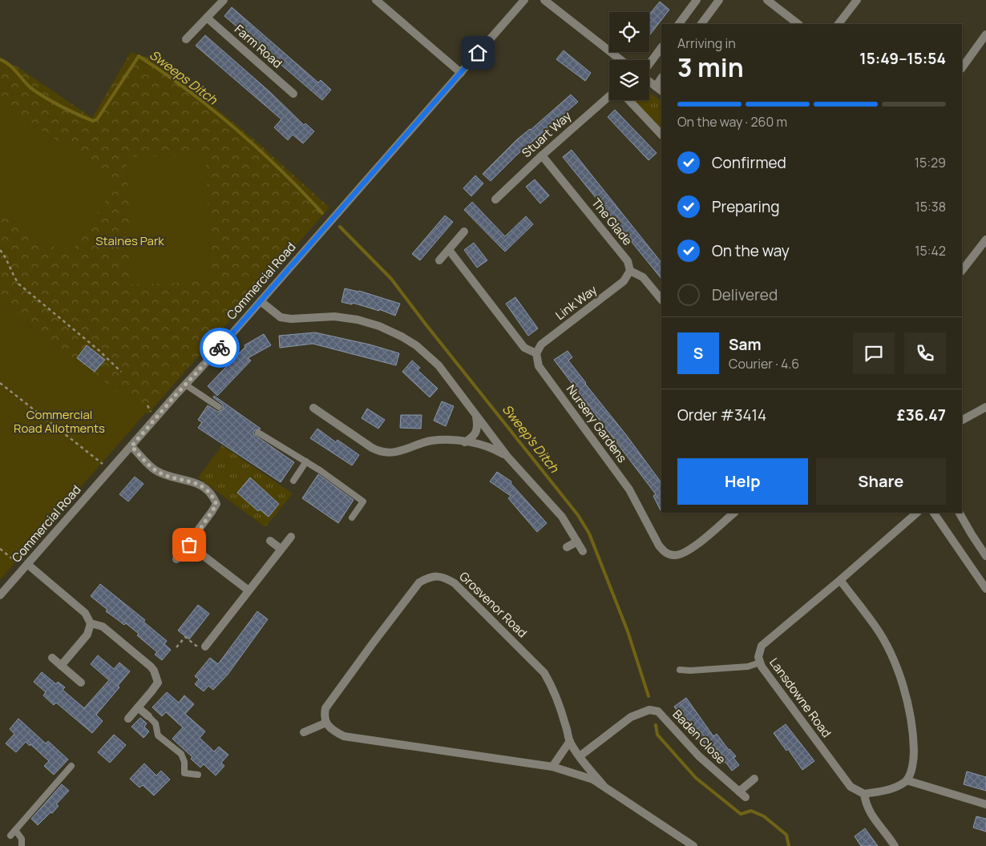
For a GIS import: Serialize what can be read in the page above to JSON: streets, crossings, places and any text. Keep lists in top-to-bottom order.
{
  "streets": {
    "street": [
      "Farm Road",
      "Stuart Way",
      "The Glade",
      "Commercial Road",
      "Link Way",
      "Nursery Gardens",
      "Grosvenor Road",
      "Lansdowne Road",
      "Baden Close"
    ]
  },
  "crossings": [
    ["Stuart Way", "The Glade"],
    ["The Glade", "Link Way"],
    ["Link Way", "Nursery Gardens"],
    ["Grosvenor Road", "Baden Close"]
  ],
  "water": ["Sweeps Ditch", "Sweep's Ditch"],
  "parks": ["Staines Park", "Commercial Road Allotments"],
  "page": {
    "heading": ["3 min", "Arriving in", "15:49–15:54"],
    "panel": [
      "Sam",
      "Courier · 4.6",
      "Order #3414",
      "£36.47"
    ],
    "bar": "On the way · 260 m",
    "list": [
      ["Confirmed", "15:29"],
      ["Preparing", "15:38"],
      ["On the way", "15:42"],
      "Delivered"
    ],
    "round": "S",
    "buttons": ["Help", "Share"]
  }
}
